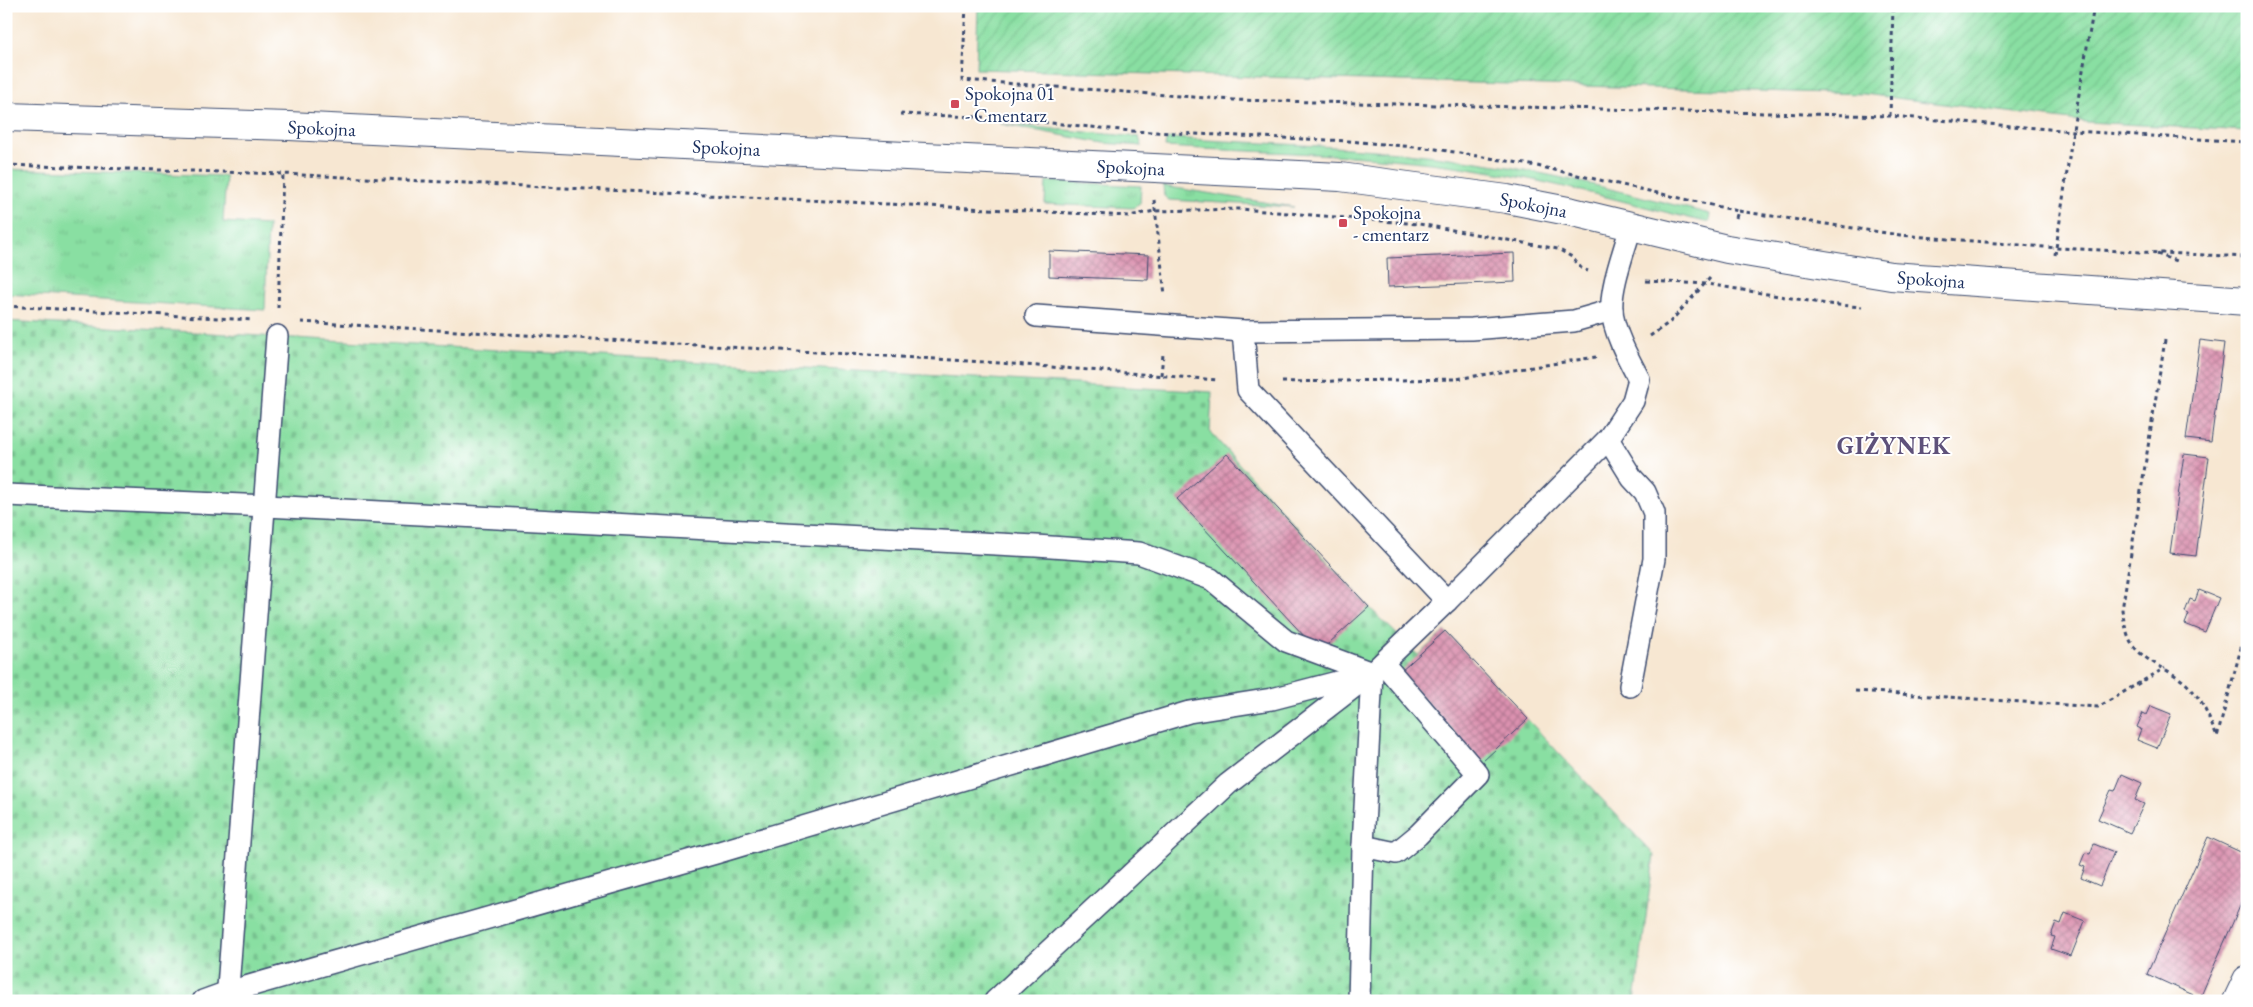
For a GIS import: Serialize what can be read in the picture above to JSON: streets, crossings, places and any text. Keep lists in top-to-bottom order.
{
  "streets": {
    "street": ["Spokojna"]
  },
  "districts": ["GIŻYNEK"],
  "places": {
    "transit": ["Spokojna 01 - Cmentarz", "Spokojna - cmentarz"]
  }
}
